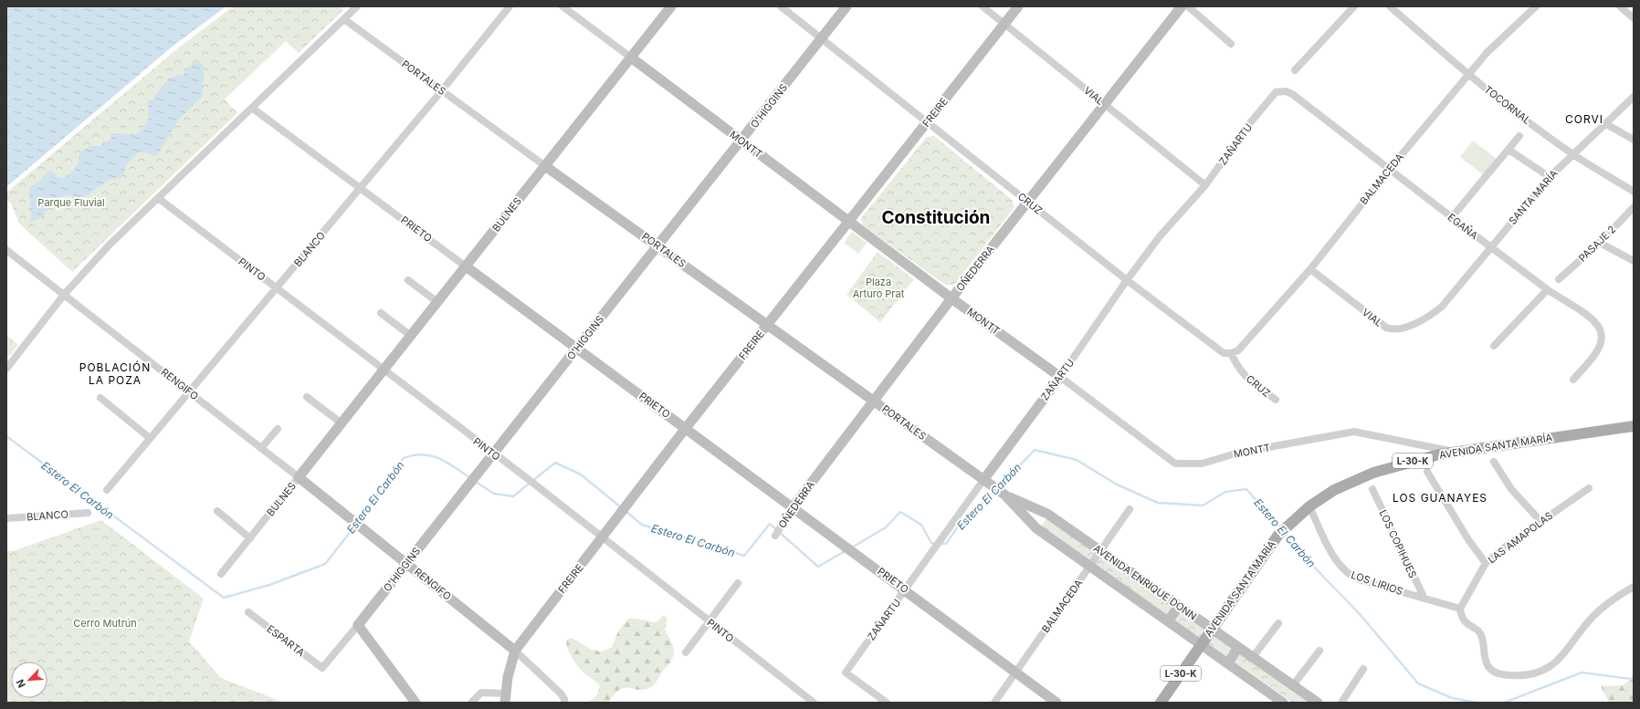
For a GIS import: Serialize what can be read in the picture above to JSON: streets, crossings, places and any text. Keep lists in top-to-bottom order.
{
  "streets": {
    "main road": ["AVENIDA SANTA MARÍA", "L-30-K"],
    "street": [
      "PORTALES",
      "VIAL",
      "TOCORNAL",
      "O'HIGGINS",
      "FREIRE",
      "MONTT",
      "ZAÑARTU",
      "BALMACEDA",
      "SANTA MARÍA",
      "CRUZ",
      "BULNES",
      "EGAÑA",
      "PRIETO",
      "PASAJE 2",
      "BLANCO",
      "OÑEDERRA",
      "PINTO",
      "RENGIFO",
      "LAS AMAPOLAS",
      "LOS COPIHUES",
      "AVENIDA ENRIQUE DONN",
      "LOS LIRIOS",
      "ESPARTA"
    ]
  },
  "crossings": [
    ["PORTALES", "O'HIGGINS"],
    ["PORTALES", "FREIRE"],
    ["PORTALES", "ZAÑARTU"],
    ["PORTALES", "BULNES"],
    ["PORTALES", "BLANCO"],
    ["PORTALES", "OÑEDERRA"],
    ["PORTALES", "AVENIDA ENRIQUE DONN"],
    ["VIAL", "FREIRE"],
    ["VIAL", "ZAÑARTU"],
    ["VIAL", "BALMACEDA"],
    ["VIAL", "SANTA MARÍA"],
    ["VIAL", "OÑEDERRA"],
    ["TOCORNAL", "BALMACEDA"],
    ["TOCORNAL", "SANTA MARÍA"],
    ["O'HIGGINS", "MONTT"],
    ["O'HIGGINS", "CRUZ"],
    ["O'HIGGINS", "PRIETO"],
    ["O'HIGGINS", "PINTO"],
    ["O'HIGGINS", "RENGIFO"],
    ["O'HIGGINS", "ESPARTA"],
    ["FREIRE", "MONTT"],
    ["FREIRE", "CRUZ"],
    ["FREIRE", "PRIETO"],
    ["FREIRE", "PINTO"],
    ["FREIRE", "RENGIFO"],
    ["MONTT", "ZAÑARTU"],
    ["MONTT", "BULNES"],
    ["MONTT", "OÑEDERRA"],
    ["MONTT", "AVENIDA SANTA MARÍA"],
    ["ZAÑARTU", "CRUZ"],
    ["ZAÑARTU", "EGAÑA"],
    ["ZAÑARTU", "PRIETO"],
    ["ZAÑARTU", "AVENIDA ENRIQUE DONN"],
    ["BALMACEDA", "CRUZ"],
    ["BALMACEDA", "EGAÑA"],
    ["BALMACEDA", "PRIETO"],
    ["BALMACEDA", "AVENIDA ENRIQUE DONN"],
    ["SANTA MARÍA", "EGAÑA"],
    ["CRUZ", "OÑEDERRA"],
    ["BULNES", "PRIETO"],
    ["BULNES", "PINTO"],
    ["BULNES", "RENGIFO"],
    ["PRIETO", "BLANCO"],
    ["PRIETO", "OÑEDERRA"],
    ["BLANCO", "PINTO"],
    ["BLANCO", "RENGIFO"],
    ["AVENIDA SANTA MARÍA", "AVENIDA ENRIQUE DONN"],
    ["AVENIDA SANTA MARÍA", "LOS LIRIOS"],
    ["LAS AMAPOLAS", "LOS LIRIOS"],
    ["LOS COPIHUES", "LOS LIRIOS"]
  ],
  "districts": [
    "CORVI",
    "Constitución",
    "POBLACIÓN LA POZA",
    "LOS GUANAYES"
  ],
  "water": ["Estero El Carbón"],
  "parks": ["Parque Fluvial", "Plaza Arturo Prat", "Cerro Mutrún"],
  "north": "bottom left"
}
